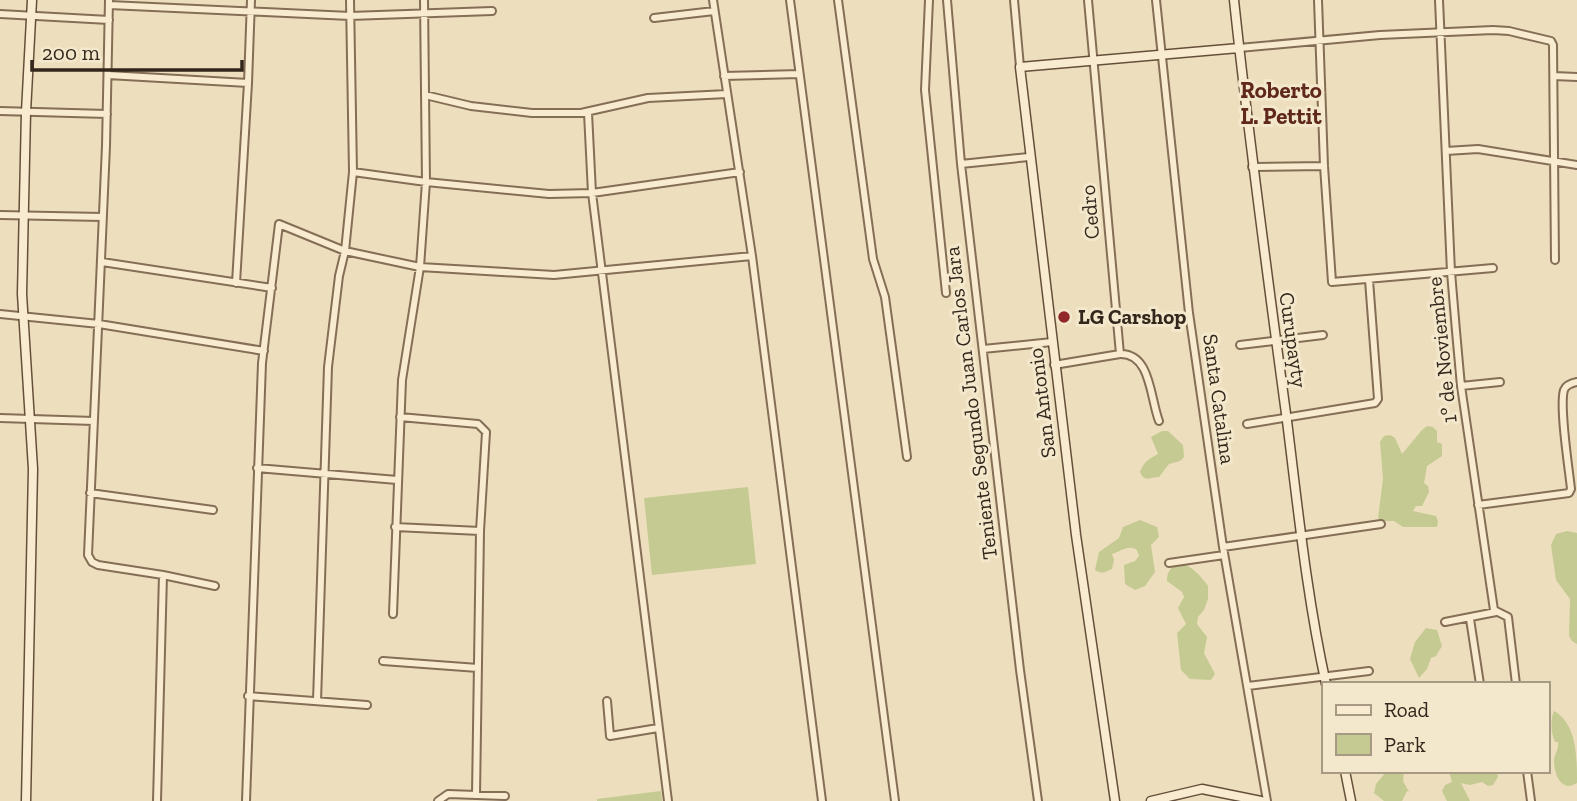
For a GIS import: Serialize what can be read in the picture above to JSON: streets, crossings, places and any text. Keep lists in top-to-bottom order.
{
  "streets": {
    "street": [
      "Cedro",
      "Curupayty",
      "1º de Noviembre",
      "Santa Catalina",
      "Teniente Segundo Juan Carlos Jara",
      "San Antonio"
    ]
  },
  "districts": ["Roberto L. Pettit"],
  "places": ["LG Carshop"],
  "legend": ["Road", "Park"],
  "scale_bar": "200 m"
}
